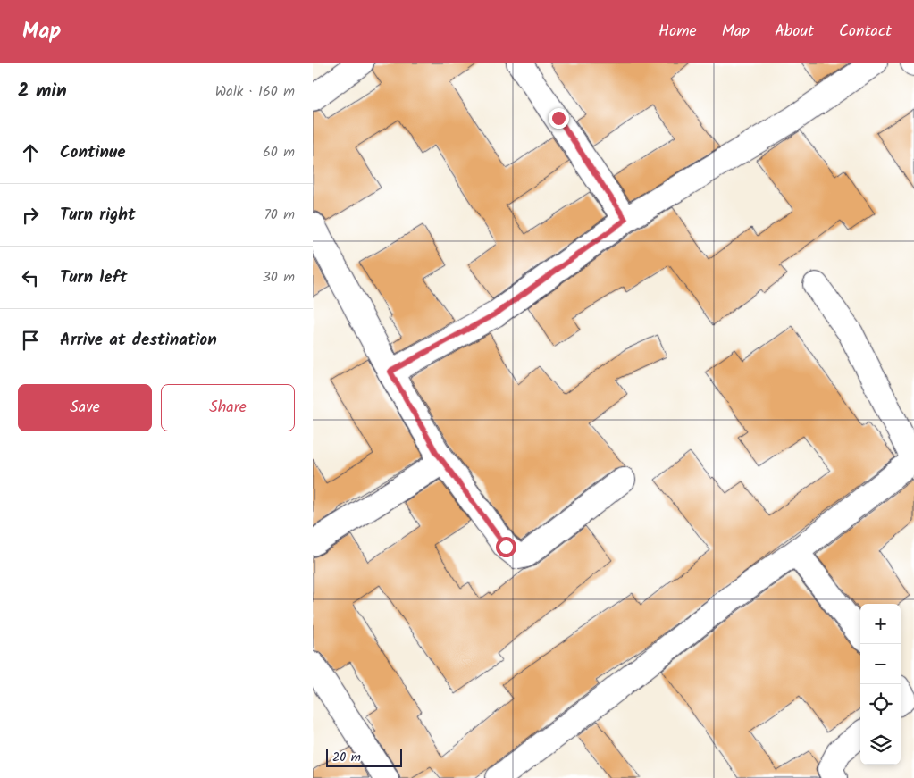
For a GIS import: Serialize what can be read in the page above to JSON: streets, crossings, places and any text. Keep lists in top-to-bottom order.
{
  "scale_bar": "20 m",
  "page": {
    "header": "Map",
    "nav": [
      "Home",
      "Map",
      "About",
      "Contact"
    ],
    "heading": ["2 min", "Walk · 160 m"],
    "list": [
      ["Continue", "60 m"],
      ["Turn right", "70 m"],
      ["Turn left", "30 m"],
      "Arrive at destination"
    ],
    "buttons": ["Save", "Share"],
    "map_buttons": ["+", "−"],
    "scale": "20 m"
  }
}
